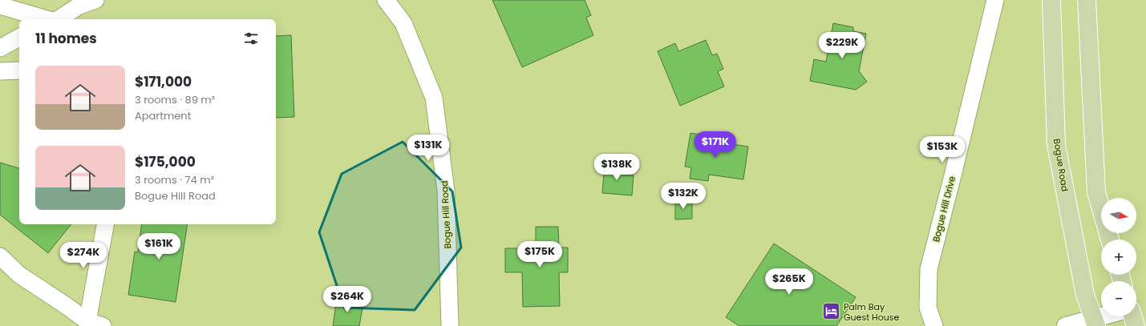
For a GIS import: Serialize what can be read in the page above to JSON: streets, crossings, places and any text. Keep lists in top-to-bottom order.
{
  "streets": {
    "main road": ["Bogue Road"],
    "street": ["Bogue Hill Drive", "Bogue Hill Road"]
  },
  "places": {
    "hotel": ["Palm Bay Guest House"]
  },
  "north": "right",
  "page": {
    "heading": "11 homes",
    "price": [
      "$229K",
      "$171K",
      "$131K",
      "$153K",
      "$138K",
      "$132K",
      "$161K",
      "$175K",
      "$274K",
      "$265K",
      "$264K"
    ],
    "list": [
      {
        "name": "$171,000",
        "note": "3 rooms · 89 m² · Apartment"
      },
      {
        "name": "$175,000",
        "note": "3 rooms · 74 m² · Bogue Hill Road"
      }
    ],
    "map_buttons": ["+", "−"]
  }
}
